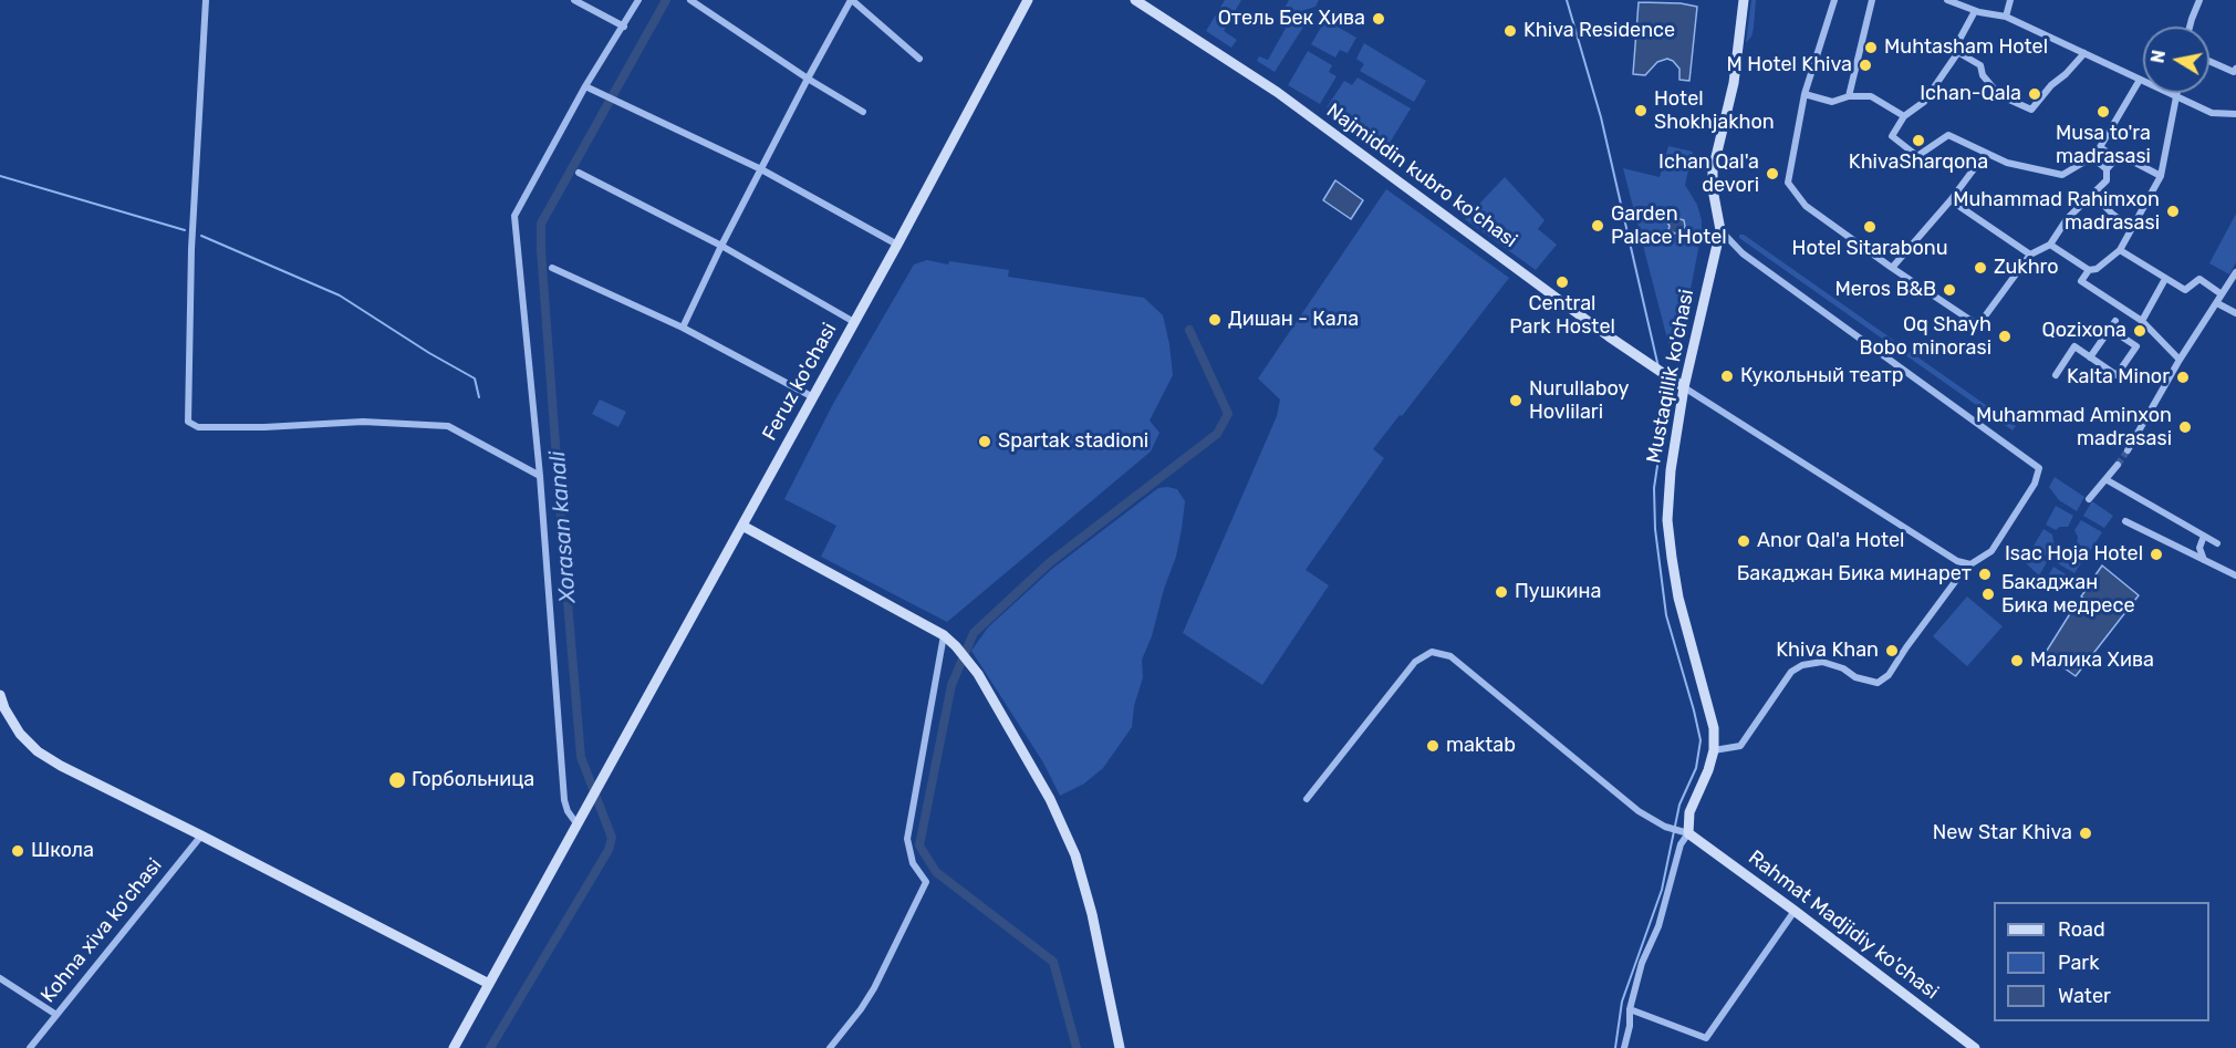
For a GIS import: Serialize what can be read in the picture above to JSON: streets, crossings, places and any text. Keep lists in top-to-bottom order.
{
  "streets": {
    "main road": [
      "Najmiddin kubro ko'chasi",
      "Mustaqillik ko'chasi",
      "Feruz ko'chasi",
      "Rahmat Madjidiy ko'chasi"
    ],
    "street": ["Kohna xiva ko'chasi"]
  },
  "crossings": [
    ["Najmiddin kubro ko'chasi", "Mustaqillik ko'chasi"],
    ["Mustaqillik ko'chasi", "Rahmat Madjidiy ko'chasi"]
  ],
  "water": ["Xorasan kanali"],
  "places": [
    "Отель Бек Хива",
    "Khiva Residence",
    "Muhtasham Hotel",
    "M Hotel Khiva",
    "Ichan-Qala",
    "Hotel Shokhjakhon",
    "Musa to'ra madrasasi",
    "KhivaSharqona",
    "Ichan Qal'a devori",
    "Muhammad Rahimxon madrasasi",
    "Garden Palace Hotel",
    "Hotel Sitarabonu",
    "Zukhro",
    "Central Park Hostel",
    "Meros B&B",
    "Дишан - Кала",
    "Qozixona",
    "Oq Shayh Bobo minorasi",
    "Кукольный театр",
    "Kalta Minor",
    "Nurullaboy Hovlilari",
    "Muhammad Aminxon madrasasi",
    "Spartak stadioni",
    "Anor Qal'a Hotel",
    "Isac Hoja Hotel",
    "Бакаджан Бика минарет",
    "Пушкина",
    "Бакаджан Бика медресе",
    "Khiva Khan",
    "Малика Хива",
    "maktab",
    "Горбольница",
    "New Star Khiva",
    "Школа"
  ],
  "legend": ["Road", "Park", "Water"],
  "north": "left"
}
